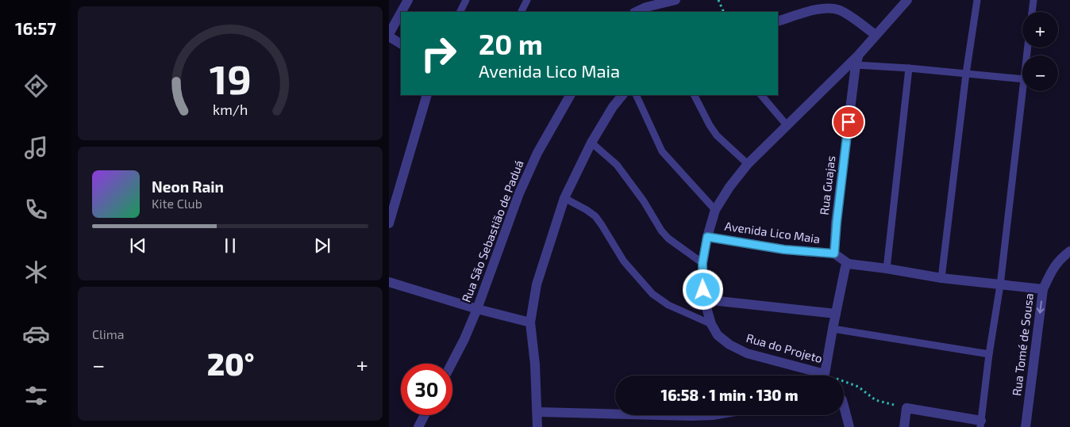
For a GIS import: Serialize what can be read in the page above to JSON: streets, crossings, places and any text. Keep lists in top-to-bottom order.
{
  "streets": {
    "street": [
      "Rua Guajas",
      "Rua São Sebastião de Paduá",
      "Avenida Lico Maia",
      "Rua Tomé de Sousa",
      "Rua do Projeto"
    ]
  },
  "crossings": [
    ["Rua Guajas", "Avenida Lico Maia"],
    ["Rua Guajas", "Rua do Projeto"],
    ["Avenida Lico Maia", "Rua do Projeto"]
  ],
  "one_way": ["Rua Tomé de Sousa"],
  "page": {
    "tabs": "16:57",
    "map_buttons": ["+", "−"],
    "turn": ["20 m", "Avenida Lico Maia"],
    "song": ["Neon Rain", "Kite Club"],
    "tile": "Clima",
    "heat": ["−", "20°", "+"],
    "limit": "30",
    "trip": "16:58 · 1 min · 130 m",
    "gauge": ["19", "km/h"]
  }
}
